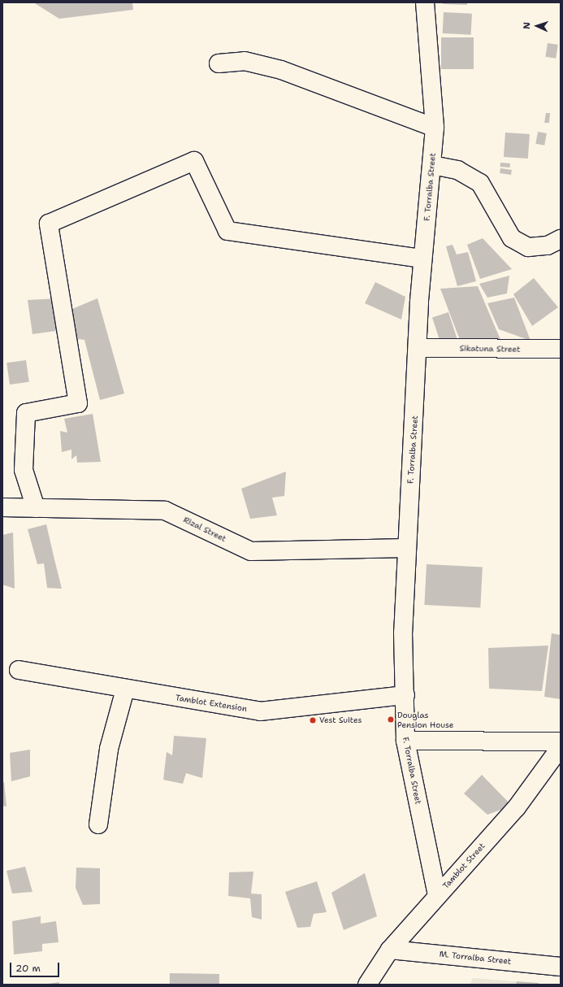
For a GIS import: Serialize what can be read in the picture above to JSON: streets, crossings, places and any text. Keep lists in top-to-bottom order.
{
  "streets": {
    "street": [
      "F. Torralba Street",
      "Sikatuna Street",
      "Rizal Street",
      "Tamblot Extension",
      "Tamblot Street",
      "M. Torralba Street"
    ]
  },
  "crossings": [
    ["F. Torralba Street", "Sikatuna Street"],
    ["F. Torralba Street", "Rizal Street"],
    ["F. Torralba Street", "Tamblot Extension"],
    ["F. Torralba Street", "Tamblot Street"],
    ["Tamblot Street", "M. Torralba Street"]
  ],
  "places": ["Douglas Pension House", "Vest Suites"],
  "scale_bar": "20 m",
  "north": "left"
}
